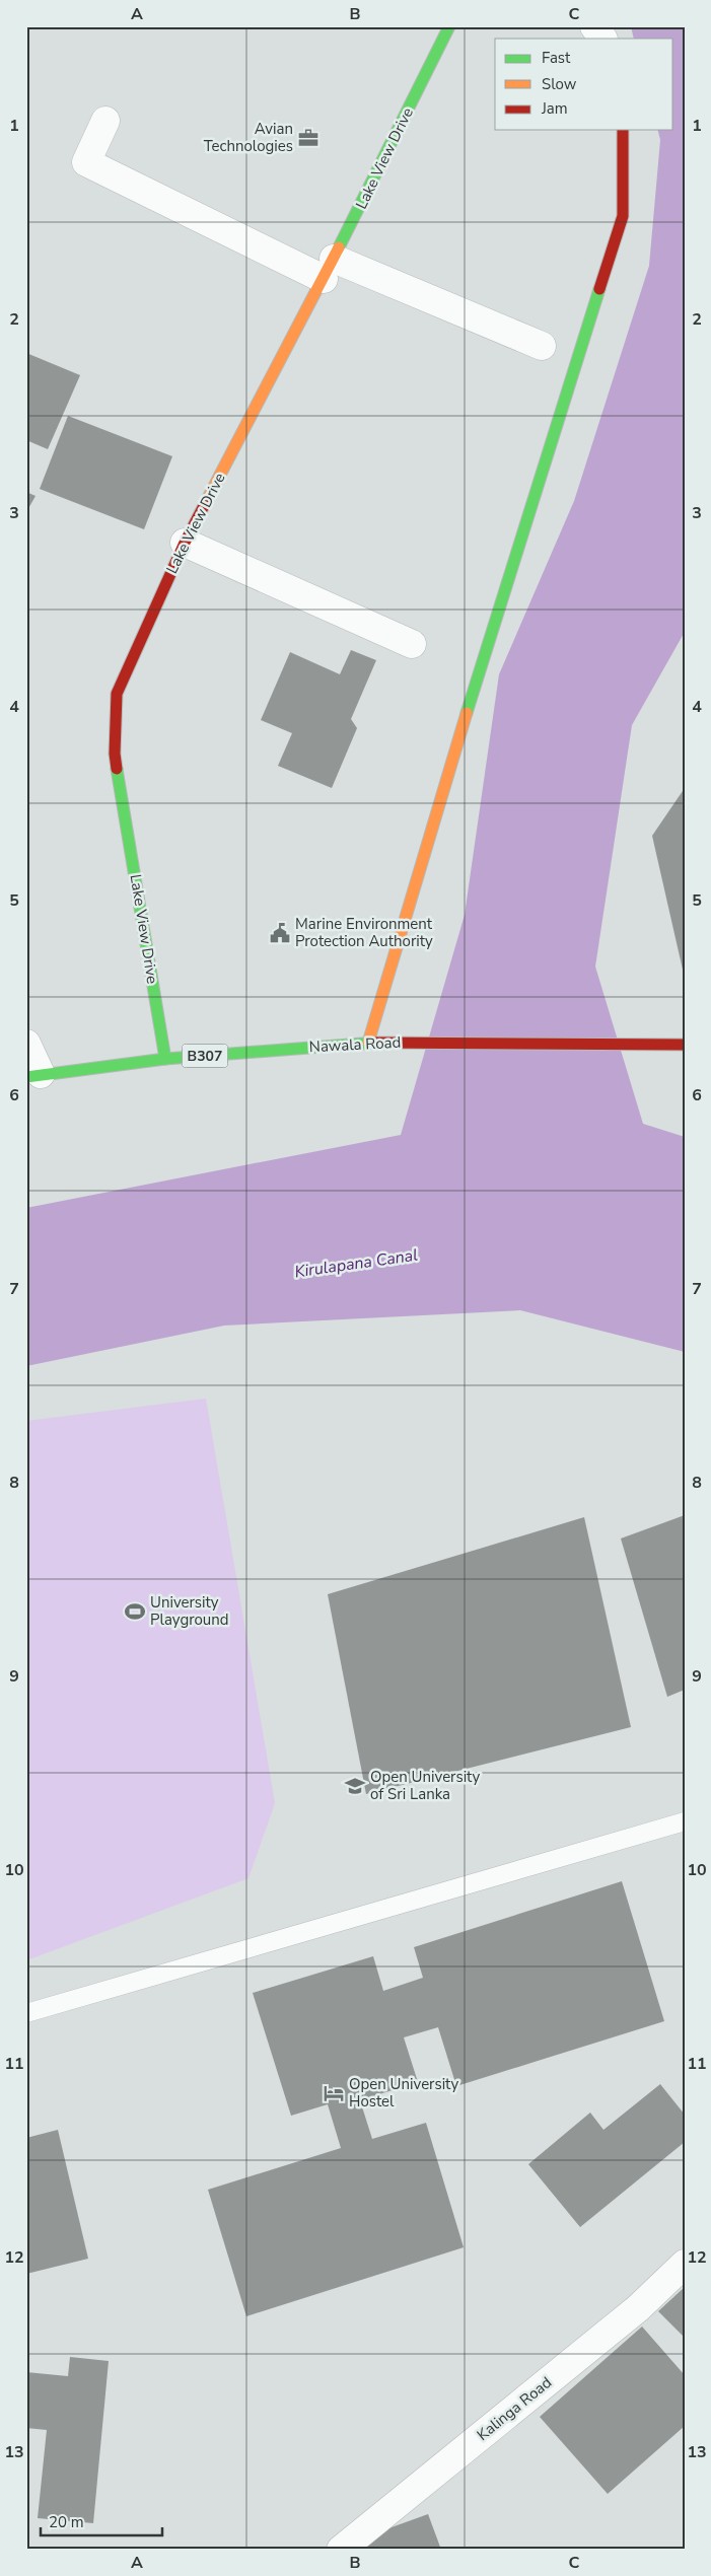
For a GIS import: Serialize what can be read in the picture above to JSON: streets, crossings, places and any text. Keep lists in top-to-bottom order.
{
  "streets": {
    "street": [
      "Lake View Drive",
      "Nawala Road",
      "B307",
      "Kalinga Road"
    ]
  },
  "crossings": [
    ["Lake View Drive", "Nawala Road"]
  ],
  "water": ["Kirulapana Canal"],
  "places": {
    "office": ["Avian Technologies"],
    "public building": ["Marine Environment Protection Authority"],
    "sports": ["University Playground"],
    "school or university": ["Open University of Sri Lanka"],
    "hotel": ["Open University Hostel"]
  },
  "legend": ["Fast", "Slow", "Jam"],
  "scale_bar": "20 m",
  "grid": {
    "columns": ["A", "B", "C"],
    "rows": [
      "1",
      "2",
      "3",
      "4",
      "5",
      "6",
      "7",
      "8",
      "9",
      "10",
      "11",
      "12",
      "13"
    ]
  }
}
